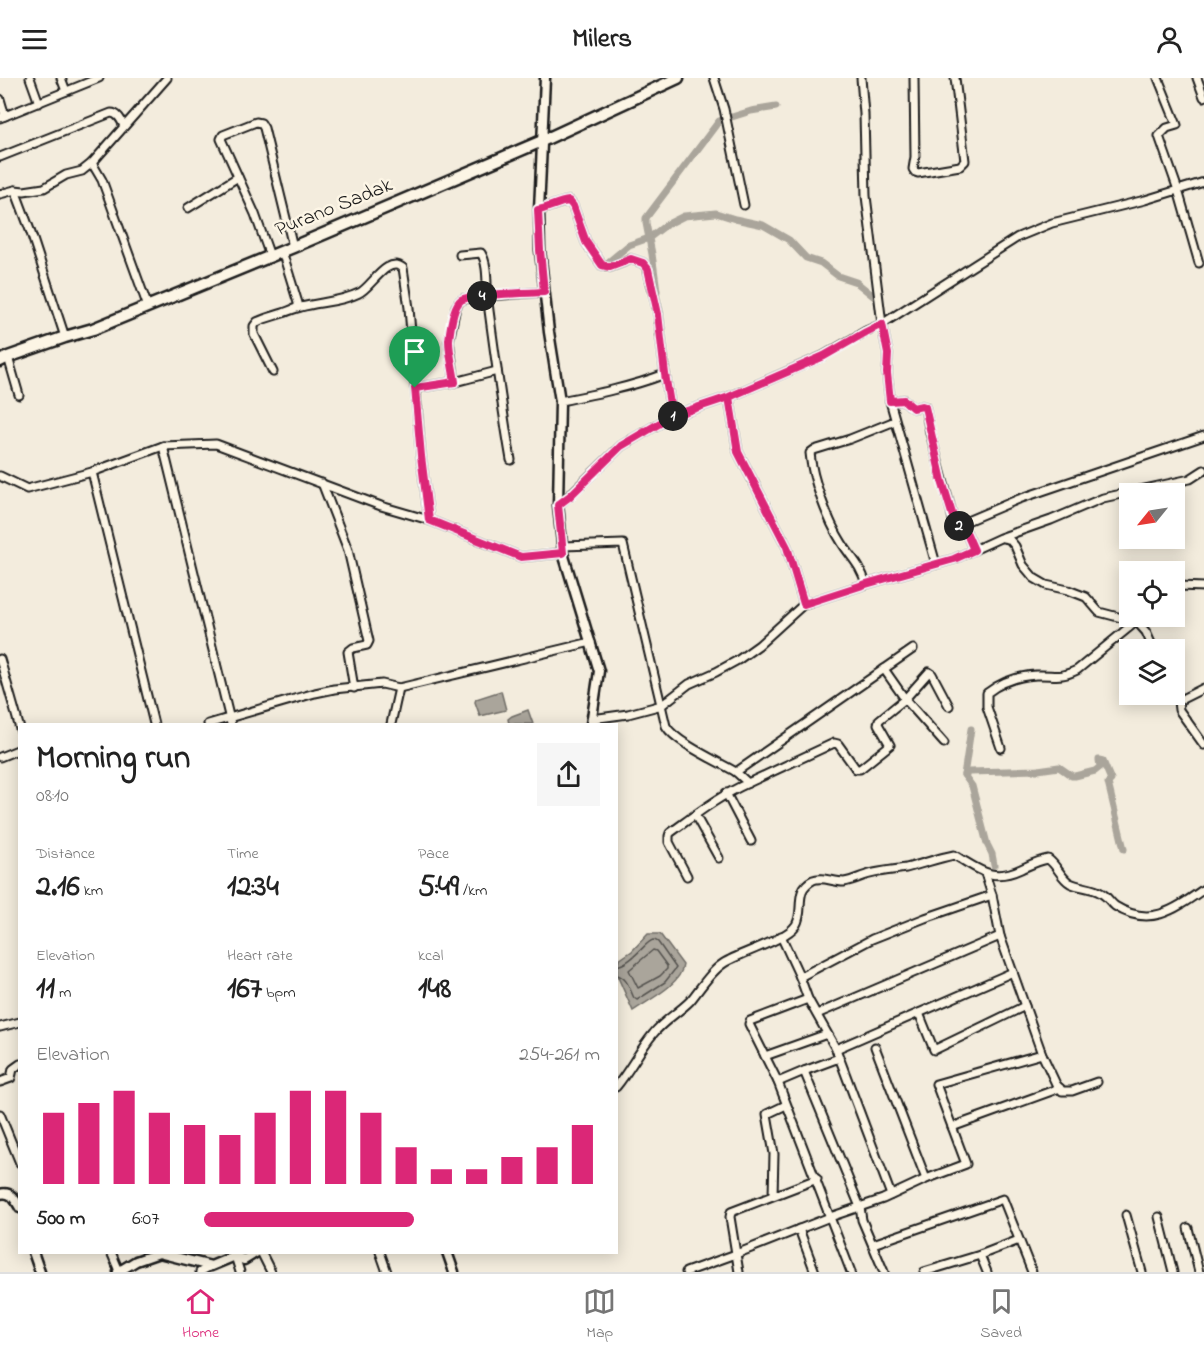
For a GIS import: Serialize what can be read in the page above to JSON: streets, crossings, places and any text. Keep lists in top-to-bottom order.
{
  "streets": {
    "main road": ["Purano Sadak"]
  },
  "north": "bottom left",
  "page": {
    "header": "Milers",
    "pins": ["4", "1", "2"],
    "heading": ["Morning run", "08:10"],
    "stats": [
      ["Distance", "2.16 km"],
      ["Time", "12:34"],
      ["Pace", "5:49 /km"],
      ["Elevation", "11 m"],
      ["Heart rate", "167 bpm"],
      ["kcal", "148"]
    ],
    "chart": ["Elevation", "254–261 m"],
    "list": [
      {
        "name": "500 m",
        "note": "6:07"
      }
    ],
    "tabs": ["Home", "Map", "Saved"]
  }
}
